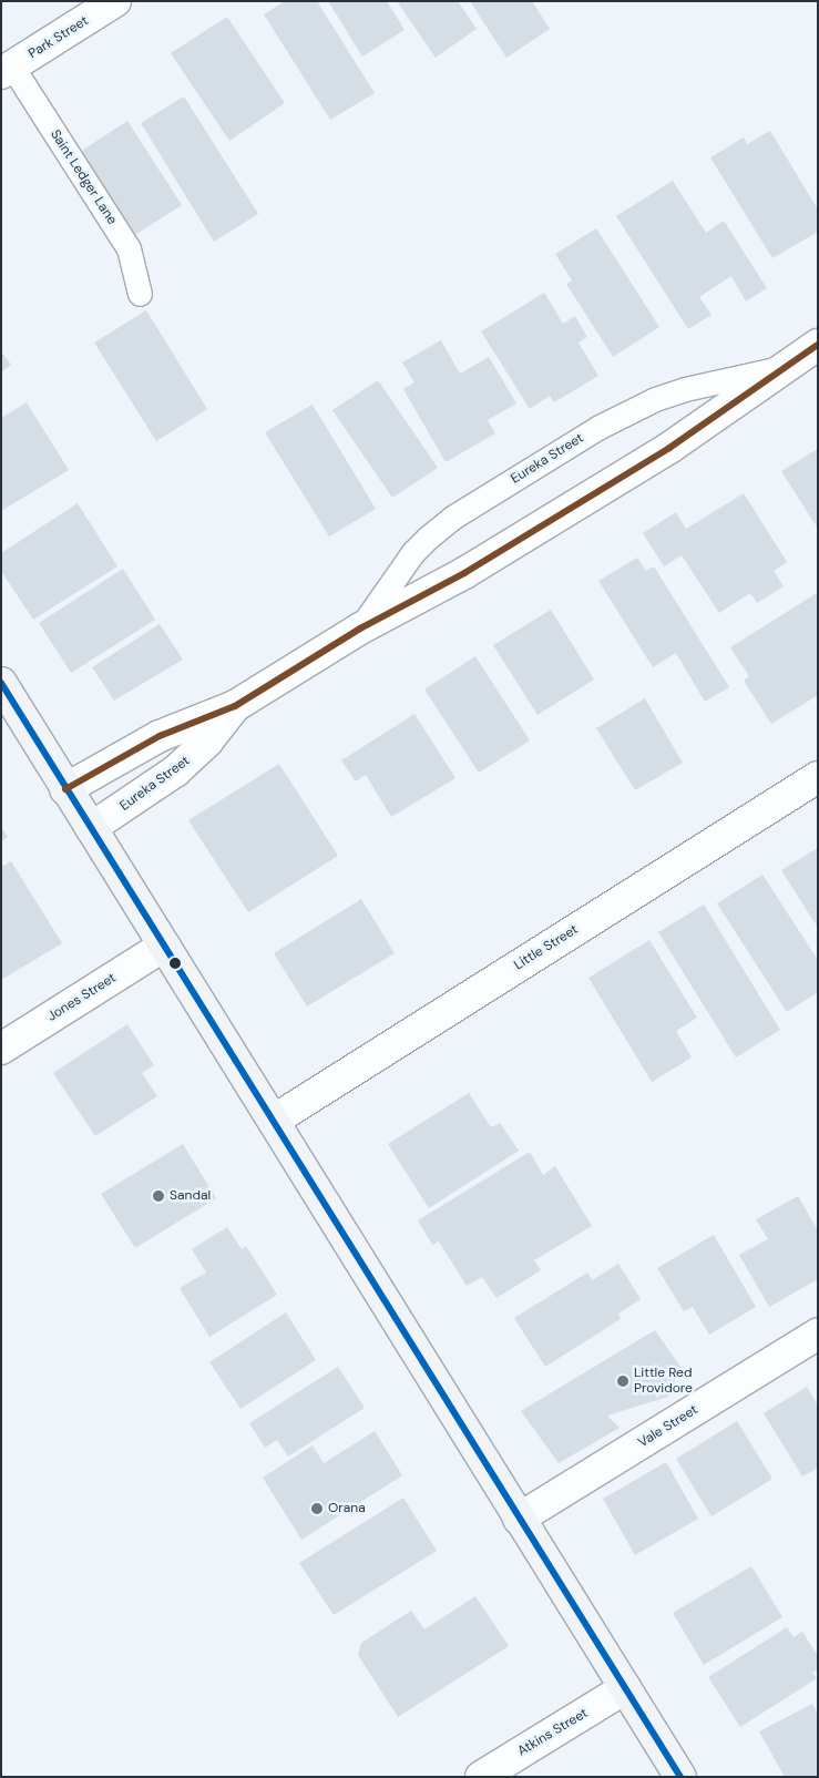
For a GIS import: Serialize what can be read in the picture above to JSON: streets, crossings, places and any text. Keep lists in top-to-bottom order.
{
  "streets": {
    "street": [
      "Park Street",
      "Eureka Street",
      "Little Street",
      "Jones Street",
      "Vale Street",
      "Atkins Street"
    ],
    "lane": ["Saint Ledger Lane"]
  },
  "crossings": [
    ["Park Street", "Saint Ledger Lane"]
  ],
  "places": ["Sandal", "Little Red Providore", "Orana"]
}
